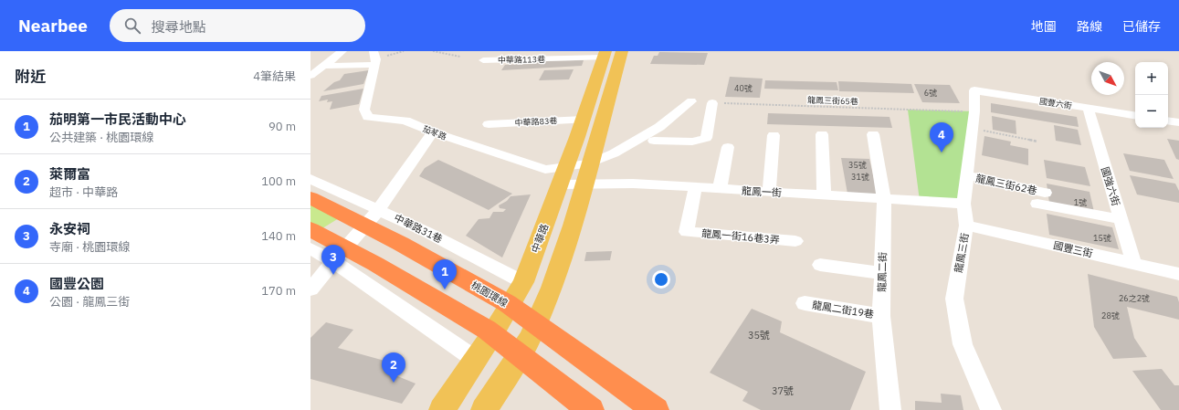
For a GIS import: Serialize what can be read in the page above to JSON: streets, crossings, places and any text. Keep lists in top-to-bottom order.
{
  "streets": {
    "highway": ["桃園環線"],
    "main road": ["中華路"],
    "street": [
      "中華路113巷",
      "國豐六街",
      "中華路83巷",
      "茄苳路",
      "龍鳳三街62巷",
      "國強六街",
      "龍鳳一街",
      "中華路31巷",
      "龍鳳一街16巷3弄",
      "國豐三街",
      "龍鳳三街",
      "龍鳳二街",
      "龍鳳二街19巷"
    ],
    "path": ["龍鳳三街65巷"]
  },
  "crossings": [
    ["中華路113巷", "中華路"],
    ["龍鳳三街65巷", "龍鳳三街"],
    ["國豐六街", "國強六街"],
    ["國豐六街", "龍鳳三街"],
    ["中華路83巷", "中華路"],
    ["茄苳路", "龍鳳一街"],
    ["茄苳路", "中華路"],
    ["龍鳳三街62巷", "國強六街"],
    ["龍鳳三街62巷", "龍鳳三街"],
    ["國強六街", "國豐三街"],
    ["龍鳳一街", "龍鳳一街16巷3弄"],
    ["龍鳳一街", "中華路"],
    ["龍鳳一街", "龍鳳三街"],
    ["龍鳳一街", "龍鳳二街"],
    ["中華路31巷", "中華路"],
    ["國豐三街", "龍鳳三街"],
    ["龍鳳二街", "龍鳳二街19巷"]
  ],
  "house_numbers": [
    "40號",
    "6號",
    "35號",
    "31號",
    "1號",
    "15號",
    "26之2號",
    "28號",
    "35號",
    "37號"
  ],
  "north": "bottom right",
  "page": {
    "header": "Nearbee",
    "search": "搜尋地點",
    "nav": ["地圖", "路線", "已儲存"],
    "heading": ["附近", "4筆結果"],
    "map_buttons": ["+", "−"],
    "list": [
      {
        "mark": "1",
        "name": "茄明第一市民活動中心",
        "note": "公共建築 · 桃園環線",
        "value": "90 m"
      },
      {
        "mark": "2",
        "name": "萊爾富",
        "note": "超市 · 中華路",
        "value": "100 m"
      },
      {
        "mark": "3",
        "name": "永安祠",
        "note": "寺廟 · 桃園環線",
        "value": "140 m"
      },
      {
        "mark": "4",
        "name": "國豐公園",
        "note": "公園 · 龍鳳三街",
        "value": "170 m"
      }
    ],
    "pins": [
      "4",
      "3",
      "1",
      "2"
    ]
  }
}
